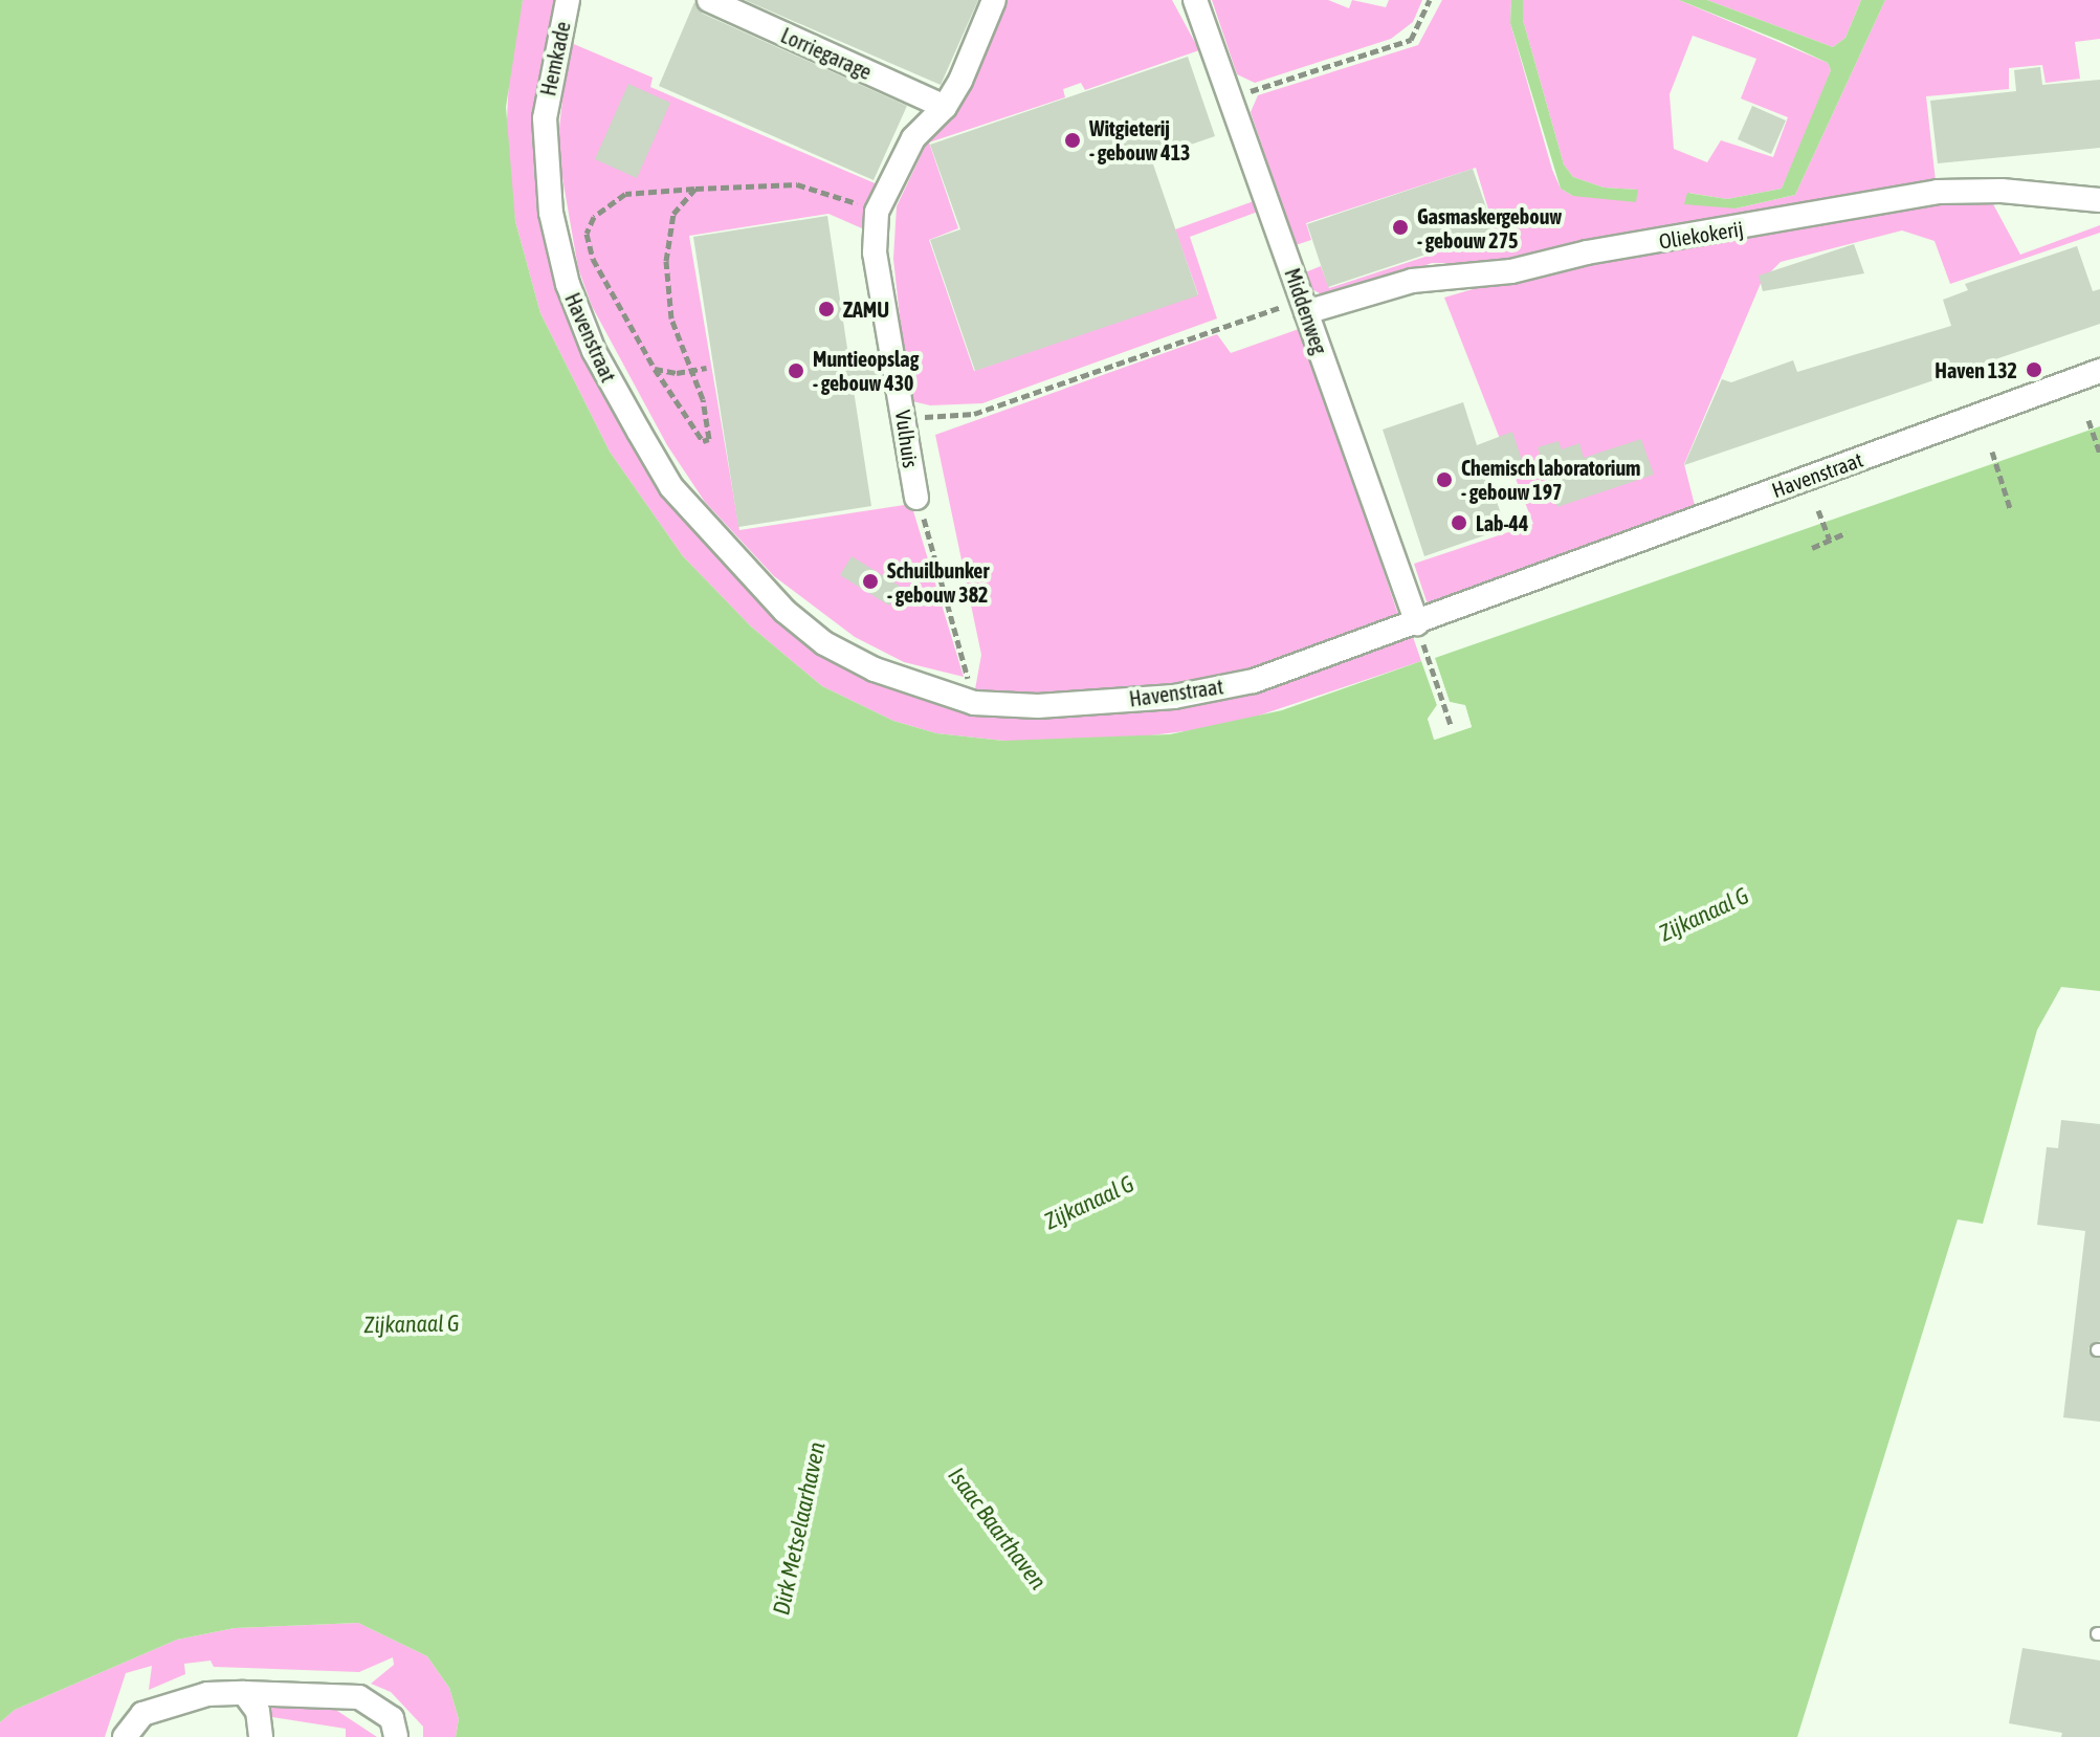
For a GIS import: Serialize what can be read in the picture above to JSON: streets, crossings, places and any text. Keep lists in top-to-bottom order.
{
  "streets": {
    "street": [
      "Lorriegarage",
      "Hemkade",
      "Oliekokerij",
      "Middenweg",
      "Havenstraat",
      "Vulhuis"
    ]
  },
  "crossings": [
    ["Lorriegarage", "Vulhuis"],
    ["Hemkade", "Havenstraat"],
    ["Oliekokerij", "Middenweg"],
    ["Middenweg", "Havenstraat"],
    ["Havenstraat", "Vulhuis"]
  ],
  "water": ["Zijkanaal G", "Dirk Metselaarhaven", "Isaac Baarthaven"],
  "places": [
    "Witgieterij - gebouw 413",
    "Gasmaskergebouw - gebouw 275",
    "ZAMU",
    "Haven 132",
    "Muntieopslag - gebouw 430",
    "Chemisch laboratorium - gebouw 197",
    "Lab-44",
    "Schuilbunker - gebouw 382"
  ]
}
